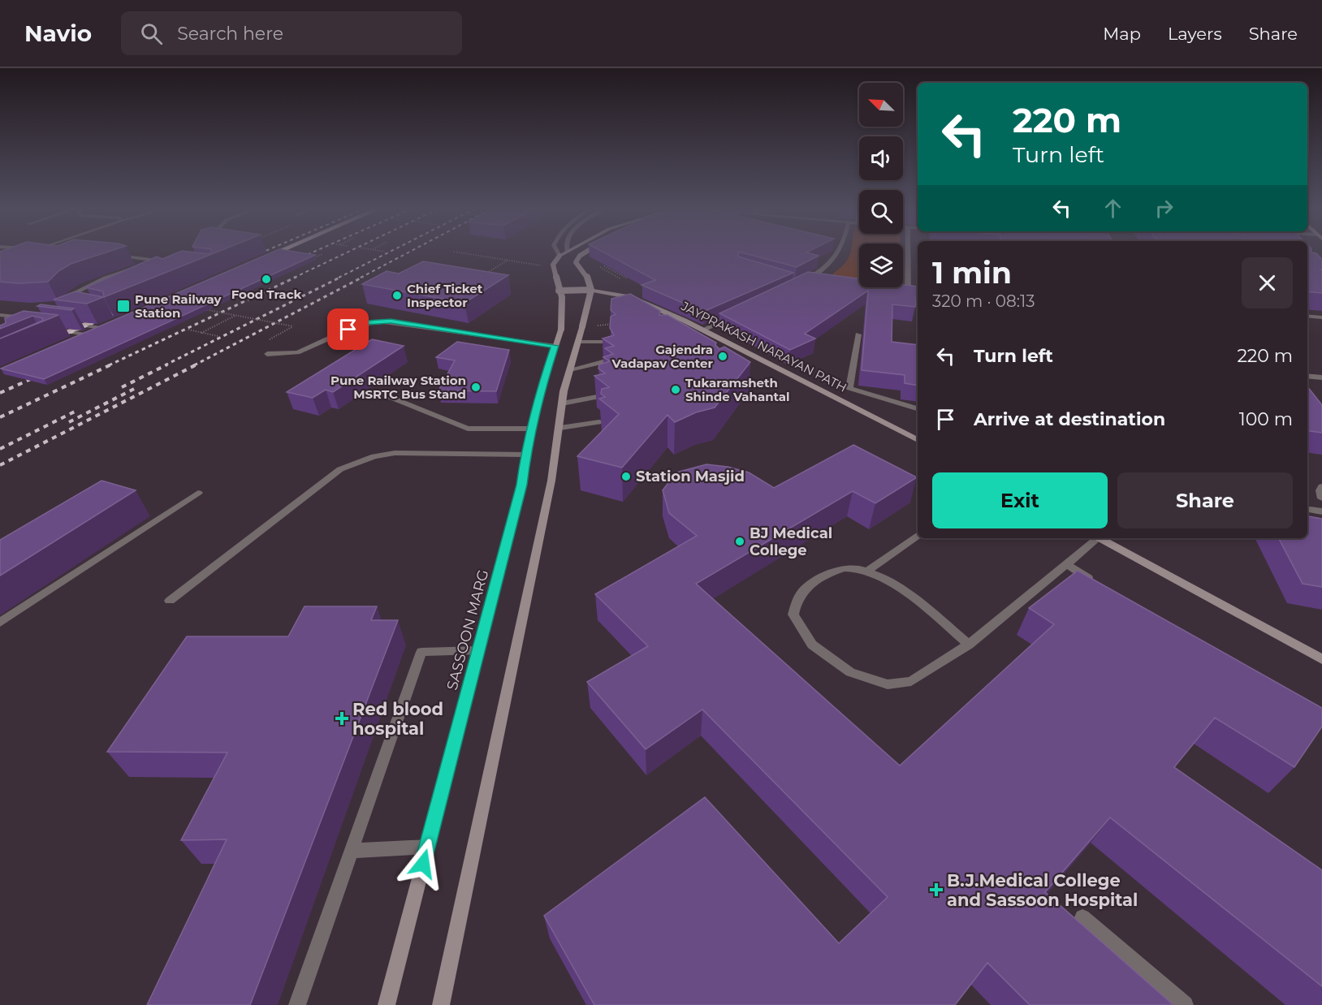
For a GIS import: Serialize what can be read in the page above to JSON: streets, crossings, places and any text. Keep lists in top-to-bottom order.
{
  "streets": {
    "main road": ["JAYPRAKASH NARAYAN PATH", "SASSOON MARG"]
  },
  "crossings": [
    ["JAYPRAKASH NARAYAN PATH", "SASSOON MARG"]
  ],
  "places": {
    "other": [
      "Food Track",
      "Chief Ticket Inspector",
      "Gajendra Vadapav Center",
      "Pune Railway Station MSRTC Bus Stand",
      "Tukaramsheth Shinde Vahantal",
      "Station Masjid",
      "BJ Medical College"
    ],
    "transit": ["Pune Railway Station"],
    "health": ["Red blood hospital", "B.J.Medical College and Sassoon Hospital"]
  },
  "north": "top left",
  "page": {
    "header": "Navio",
    "search": "Search here",
    "nav": ["Map", "Layers", "Share"],
    "turn": ["220 m", "Turn left"],
    "heading": ["1 min", "320 m · 08:13"],
    "list": [
      {
        "name": "Turn left",
        "value": "220 m"
      },
      {
        "name": "Arrive at destination",
        "value": "100 m"
      }
    ],
    "buttons": ["Exit", "Share"]
  }
}
